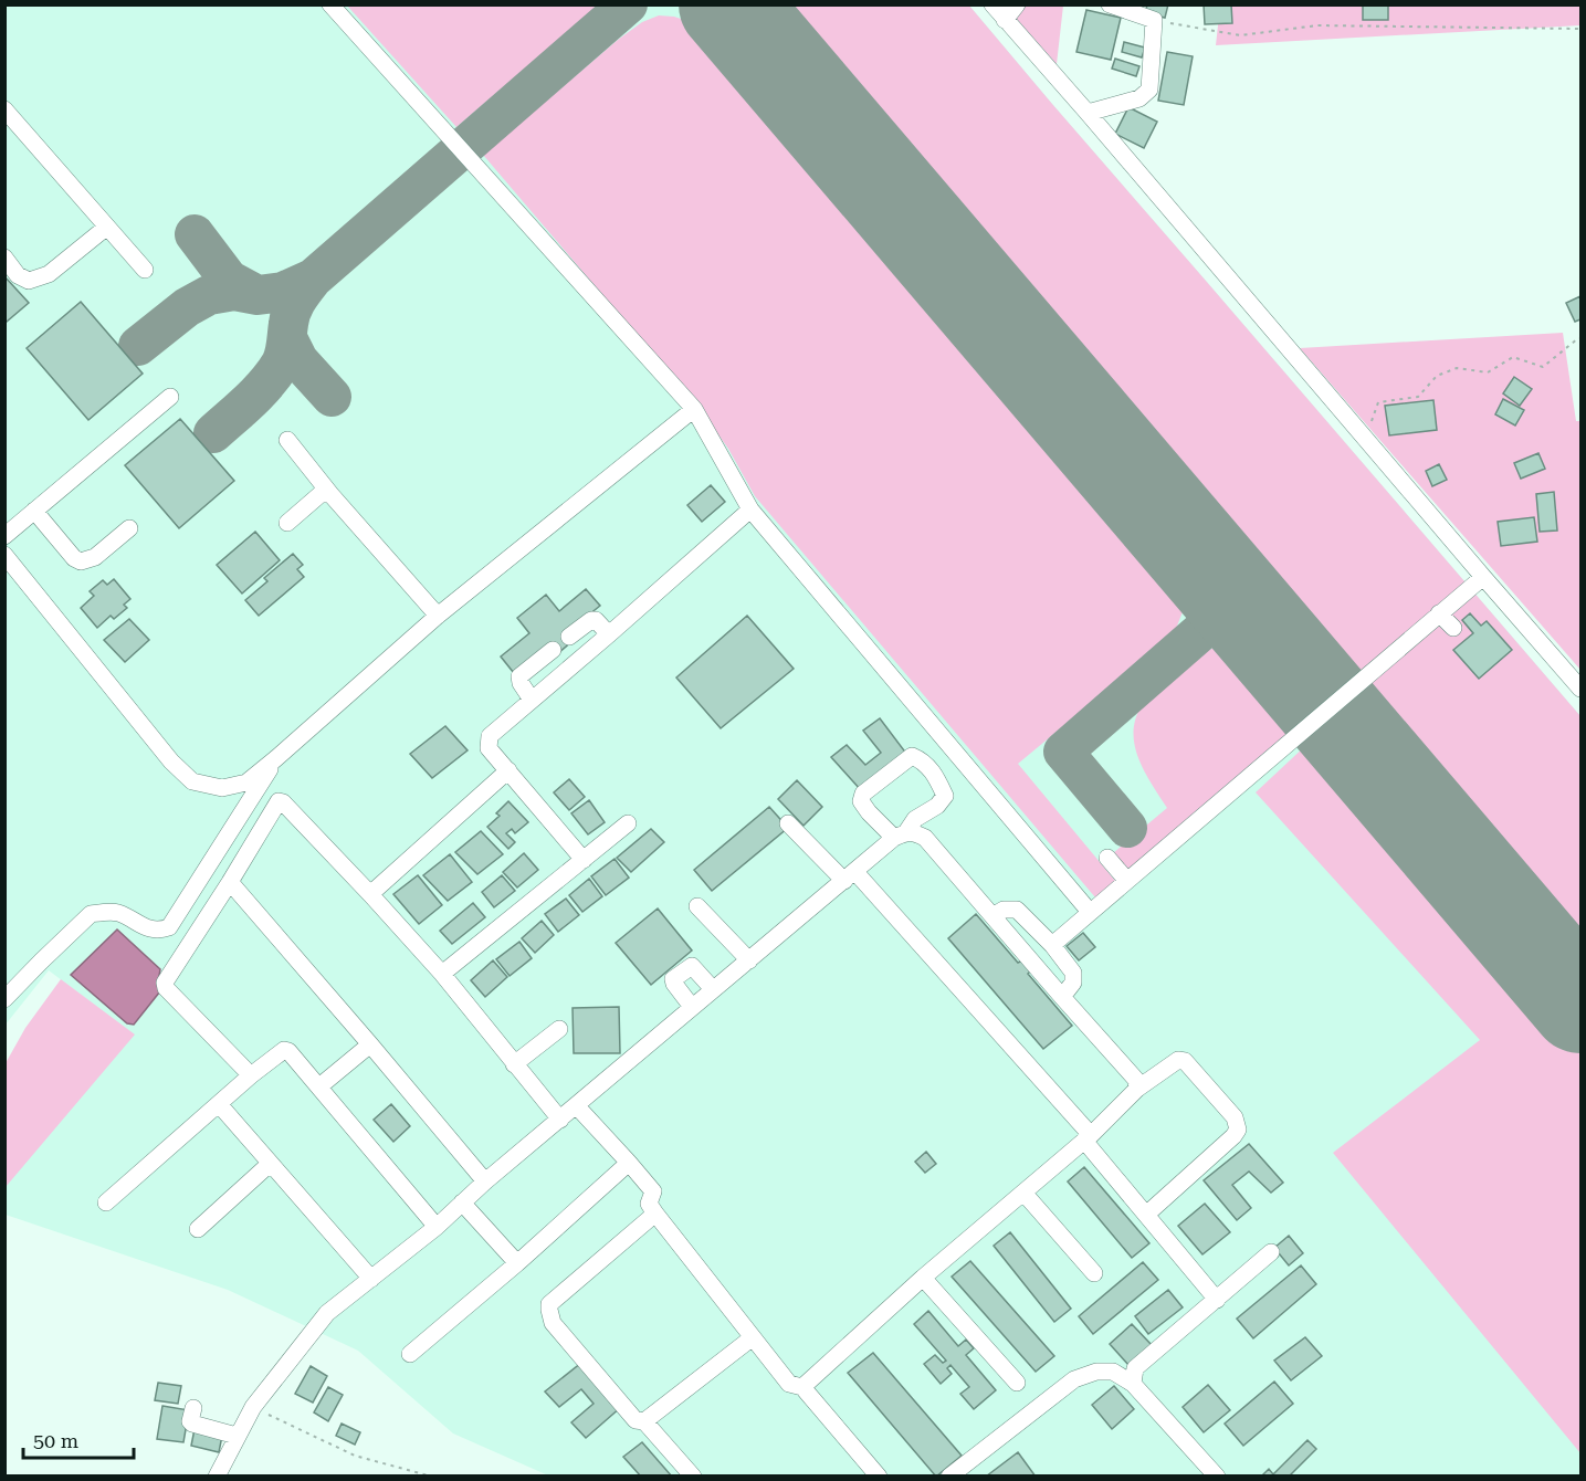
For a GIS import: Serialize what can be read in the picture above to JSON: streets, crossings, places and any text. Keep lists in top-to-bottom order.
{
  "scale_bar": "50 m"
}
